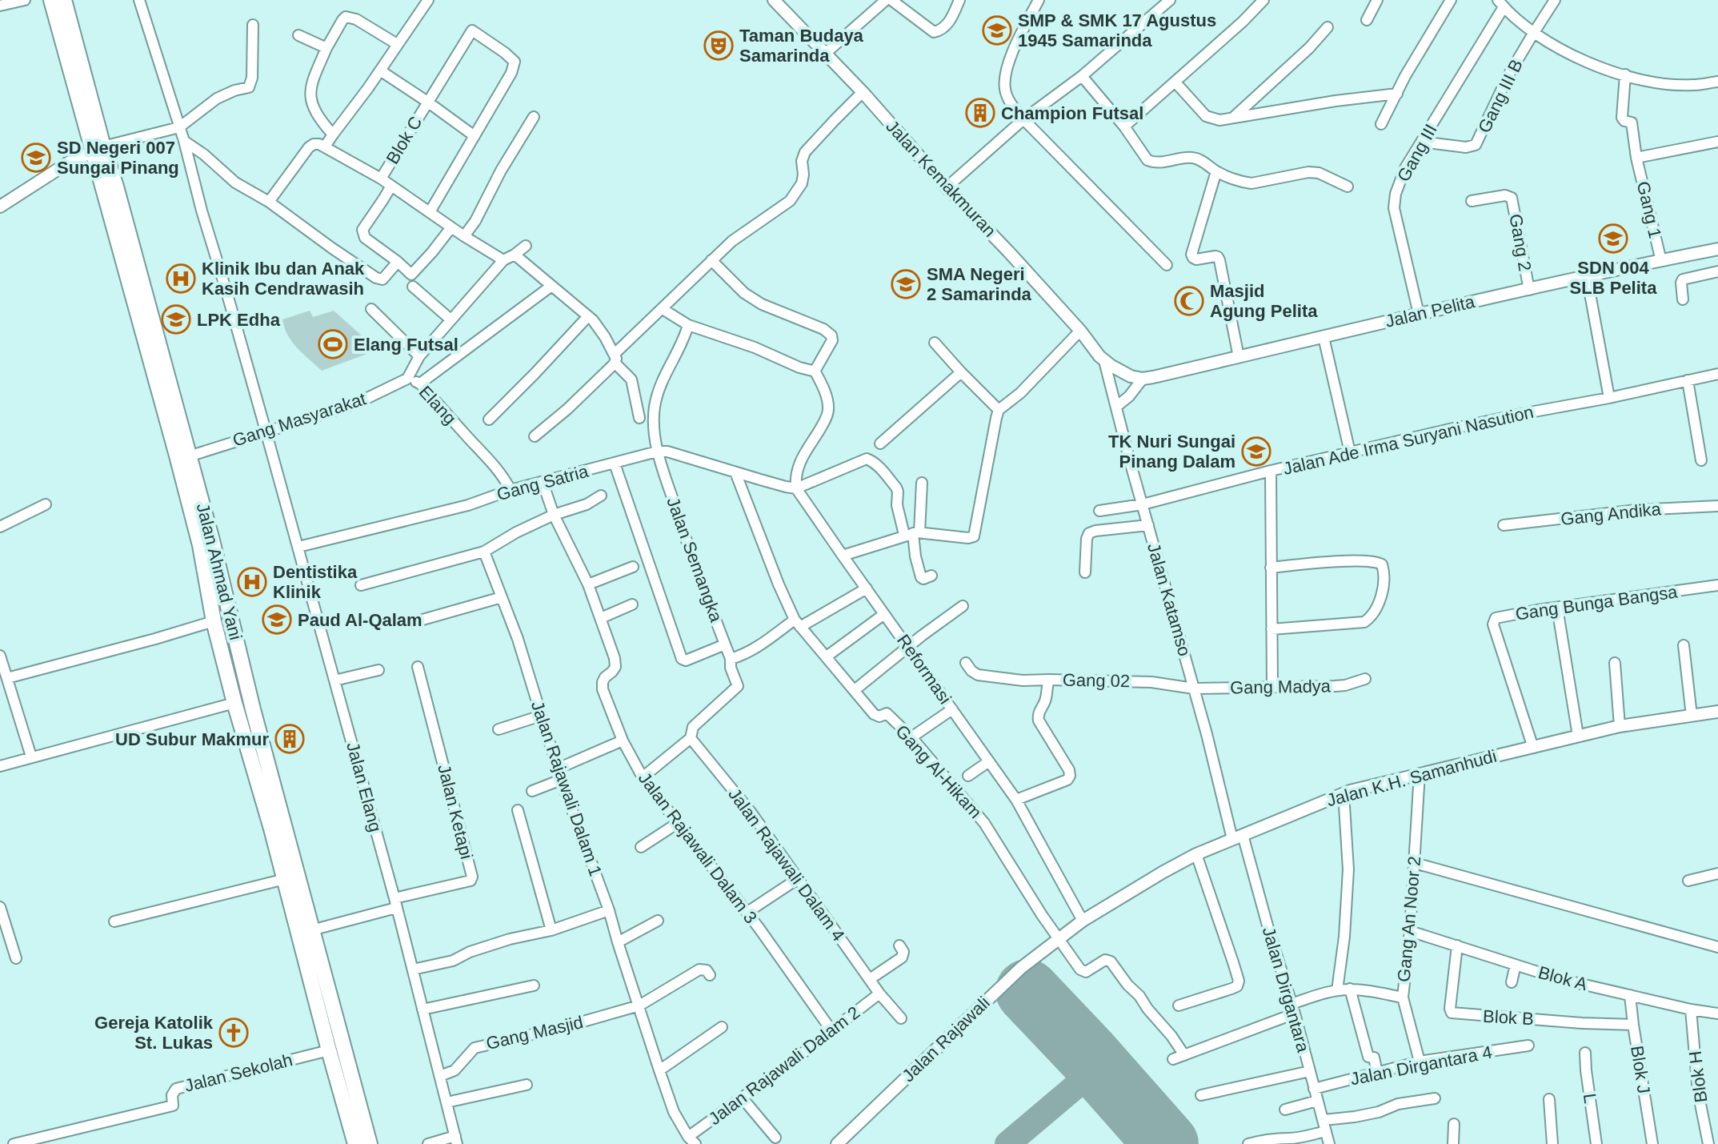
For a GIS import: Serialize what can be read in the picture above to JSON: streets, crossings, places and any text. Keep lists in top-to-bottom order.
{
  "streets": {
    "main road": ["Jalan Ahmad Yani"],
    "street": [
      "Gang III B",
      "Blok C",
      "Gang III",
      "Jalan Kemakmuran",
      "Gang 1",
      "Gang 2",
      "Jalan Pelita",
      "Elang",
      "Gang Masyarakat",
      "Jalan Ade Irma Suryani Nasution",
      "Gang Satria",
      "Gang Andika",
      "Jalan Semangka",
      "Jalan Katamso",
      "Gang Bunga Bangsa",
      "Reformasi",
      "Gang 02",
      "Gang Madya",
      "Gang Al-Hikam",
      "Jalan K.H. Samanhudi",
      "Jalan Elang",
      "Jalan Rajawali Dalam 1",
      "Jalan Ketapi",
      "Jalan Rajawali Dalam 3",
      "Jalan Rajawali Dalam 4",
      "Gang An Noor 2",
      "Blok A",
      "Jalan Dirgantara",
      "Blok B",
      "Gang Masjid",
      "Jalan Rajawali",
      "Jalan Rajawali Dalam 2",
      "Jalan Dirgantara 4",
      "Blok J",
      "Jalan Sekolah",
      "Blok H",
      "L"
    ]
  },
  "crossings": [
    ["Gang III B", "Gang III"],
    ["Gang III", "Jalan Pelita"],
    ["Jalan Kemakmuran", "Jalan Katamso"],
    ["Gang 1", "Jalan Pelita"],
    ["Gang 2", "Jalan Pelita"],
    ["Elang", "Gang Masyarakat"],
    ["Elang", "Gang Satria"],
    ["Gang Masyarakat", "Jalan Ahmad Yani"],
    ["Gang Masyarakat", "Jalan Elang"],
    ["Jalan Ade Irma Suryani Nasution", "Jalan Katamso"],
    ["Gang Satria", "Jalan Semangka"],
    ["Gang Satria", "Jalan Elang"],
    ["Gang Satria", "Jalan Rajawali Dalam 3"],
    ["Jalan Ahmad Yani", "Jalan Sekolah"],
    ["Jalan Katamso", "Gang 02"],
    ["Jalan Katamso", "Gang Madya"],
    ["Jalan Katamso", "Jalan K.H. Samanhudi"],
    ["Jalan Katamso", "Jalan Dirgantara"],
    ["Gang Bunga Bangsa", "Jalan K.H. Samanhudi"],
    ["Reformasi", "Gang 02"],
    ["Reformasi", "Jalan K.H. Samanhudi"],
    ["Gang 02", "Gang Madya"],
    ["Gang Al-Hikam", "Jalan K.H. Samanhudi"],
    ["Gang Al-Hikam", "Jalan Rajawali"],
    ["Jalan K.H. Samanhudi", "Gang An Noor 2"],
    ["Jalan K.H. Samanhudi", "Jalan Dirgantara"],
    ["Jalan K.H. Samanhudi", "Jalan Rajawali"],
    ["Jalan Elang", "Jalan Ketapi"],
    ["Jalan Elang", "Gang Masjid"],
    ["Jalan Rajawali Dalam 1", "Gang Masjid"],
    ["Jalan Rajawali Dalam 1", "Jalan Rajawali Dalam 2"],
    ["Jalan Rajawali Dalam 3", "Jalan Rajawali Dalam 2"],
    ["Jalan Rajawali Dalam 4", "Jalan Rajawali Dalam 2"],
    ["Gang An Noor 2", "Blok A"],
    ["Gang An Noor 2", "Jalan Dirgantara 4"],
    ["Blok A", "Blok B"],
    ["Blok A", "Blok J"],
    ["Blok A", "Blok H"],
    ["Jalan Dirgantara", "Jalan Dirgantara 4"],
    ["Blok B", "Blok J"]
  ],
  "places": {
    "school or university": [
      "SMP & SMK 17 Agustus 1945 Samarinda",
      "SD Negeri 007 Sungai Pinang",
      "SDN 004 SLB Pelita",
      "SMA Negeri 2 Samarinda",
      "LPK Edha",
      "TK Nuri Sungai Pinang Dalam",
      "Paud Al-Qalam"
    ],
    "theatre": ["Taman Budaya Samarinda"],
    "building": ["Champion Futsal", "UD Subur Makmur"],
    "hospital": ["Klinik Ibu dan Anak Kasih Cendrawasih", "Dentistika Klinik"],
    "mosque": ["Masjid Agung Pelita"],
    "sports": ["Elang Futsal"],
    "church": ["Gereja Katolik St. Lukas"]
  }
}
